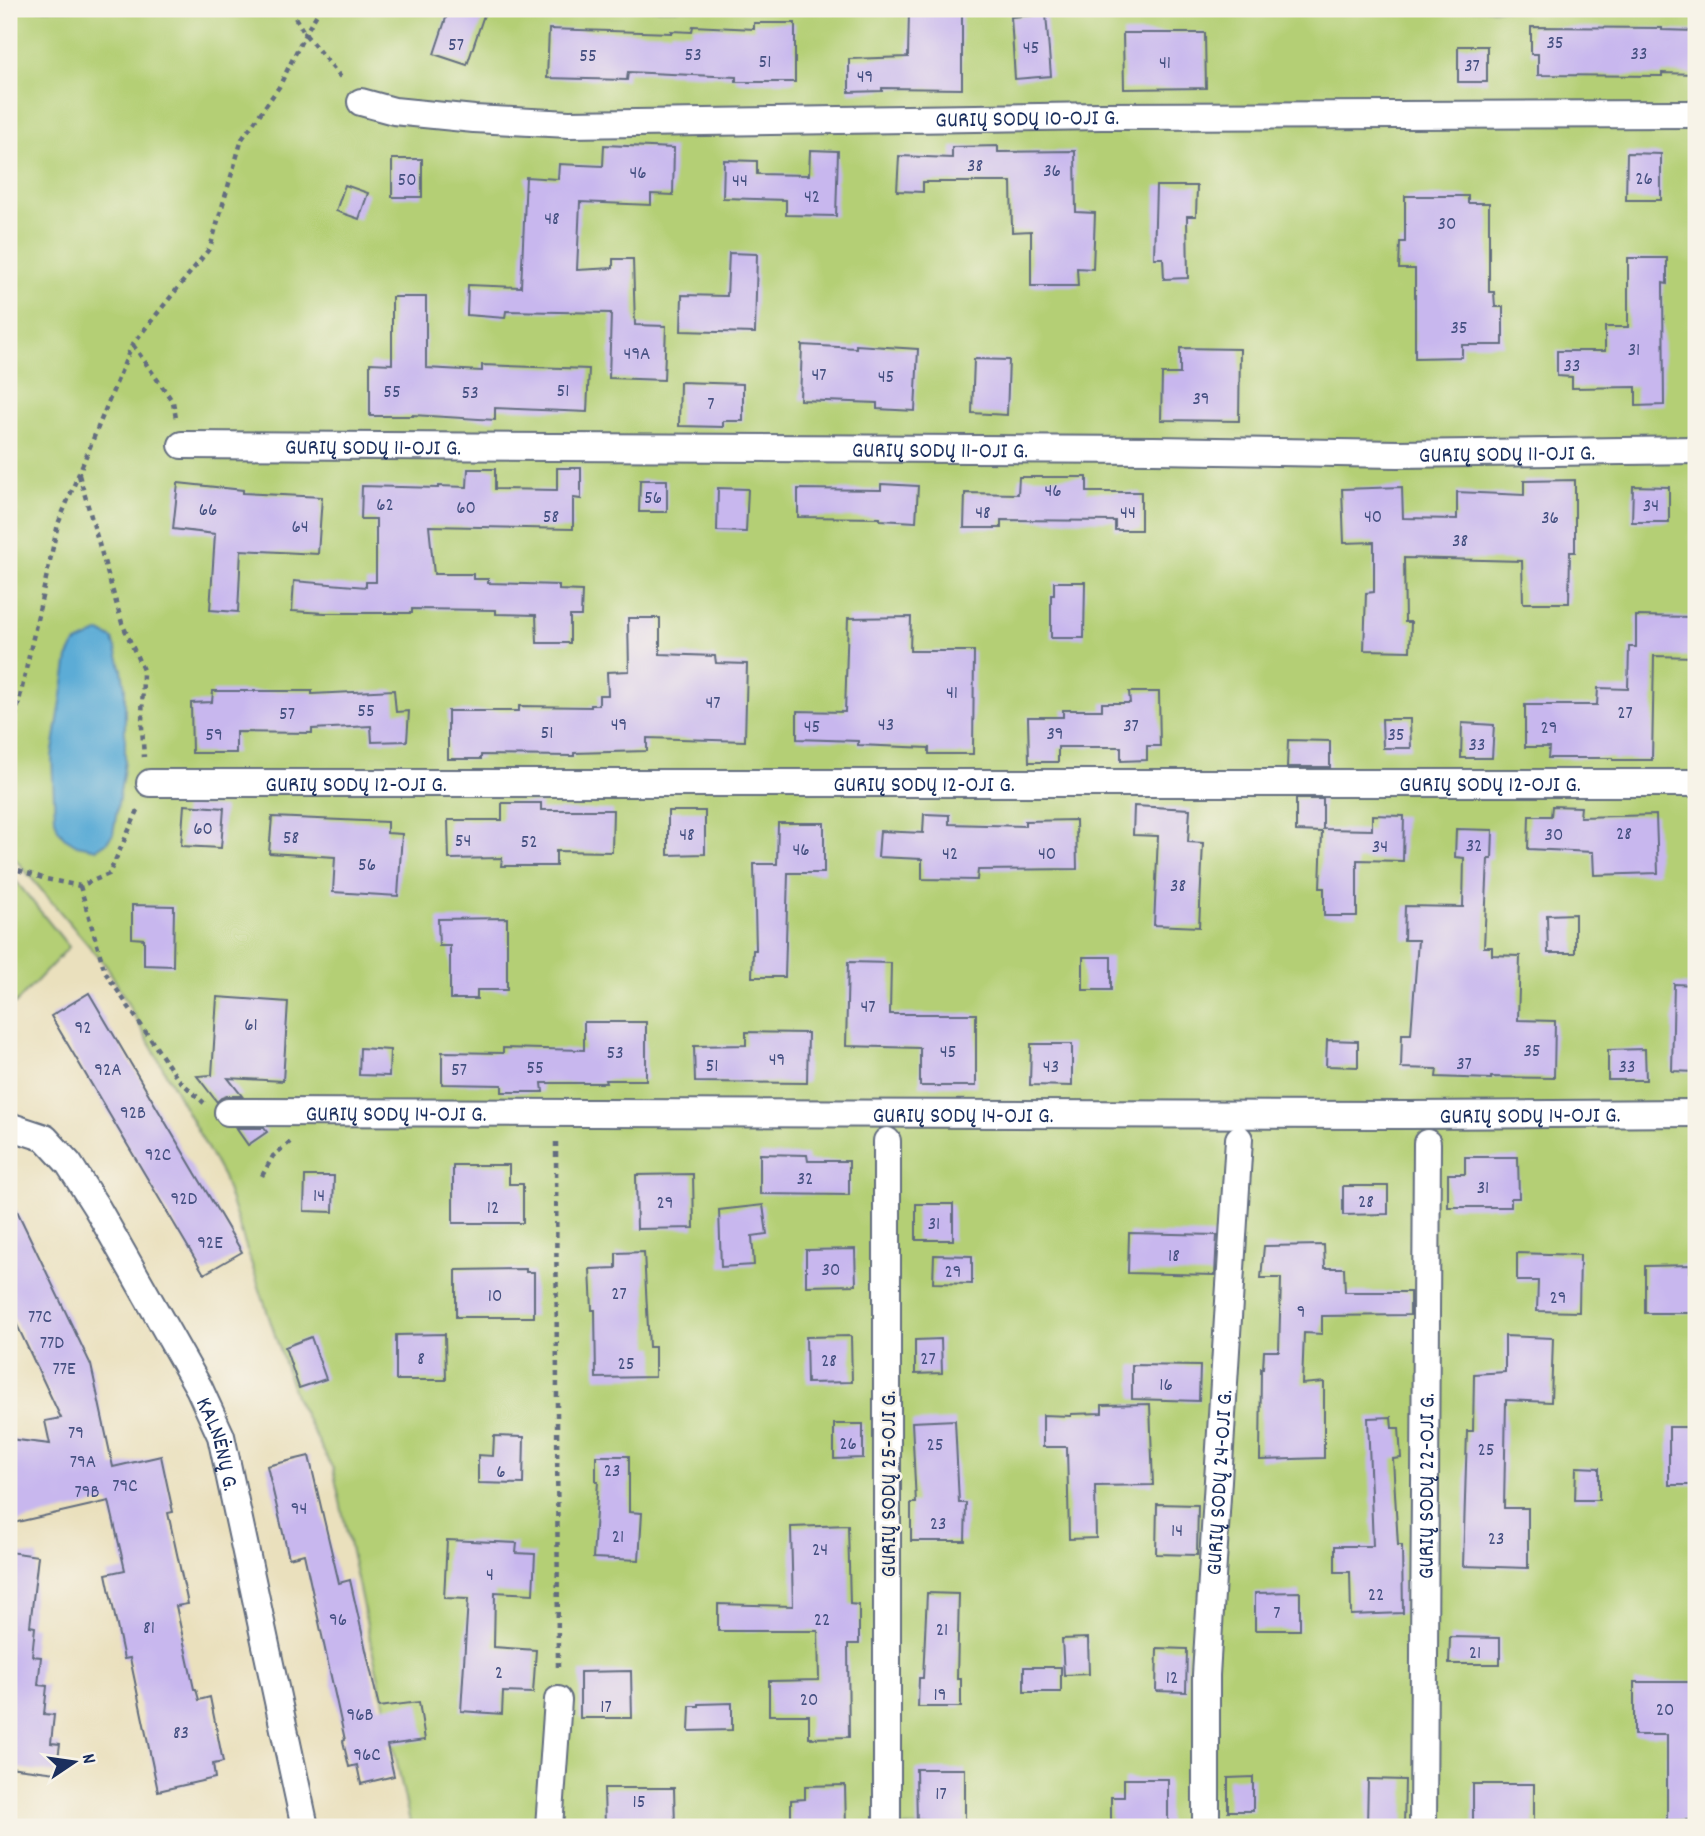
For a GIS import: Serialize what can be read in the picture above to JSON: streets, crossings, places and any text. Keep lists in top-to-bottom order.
{
  "streets": {
    "street": [
      "GURIŲ SODŲ 10-OJI G.",
      "GURIŲ SODŲ 11-OJI G.",
      "GURIŲ SODŲ 12-OJI G.",
      "GURIŲ SODŲ 14-OJI G.",
      "KALNĖNŲ G.",
      "GURIŲ SODŲ 24-OJI G.",
      "GURIŲ SODŲ 25-OJI G.",
      "GURIŲ SODŲ 22-OJI G."
    ]
  },
  "house_numbers": [
    "35",
    "57",
    "45",
    "33",
    "53",
    "55",
    "51",
    "41",
    "37",
    "49",
    "38",
    "36",
    "46",
    "26",
    "50",
    "44",
    "42",
    "48",
    "30",
    "35",
    "31",
    "49A",
    "33",
    "47",
    "45",
    "51",
    "55",
    "53",
    "39",
    "7",
    "46",
    "56",
    "62",
    "34",
    "60",
    "66",
    "48",
    "44",
    "58",
    "40",
    "36",
    "64",
    "38",
    "41",
    "47",
    "55",
    "27",
    "57",
    "49",
    "43",
    "37",
    "45",
    "29",
    "51",
    "39",
    "59",
    "35",
    "33",
    "60",
    "28",
    "48",
    "30",
    "58",
    "54",
    "52",
    "32",
    "34",
    "46",
    "42",
    "40",
    "56",
    "38",
    "47",
    "61",
    "92",
    "35",
    "45",
    "53",
    "49",
    "37",
    "51",
    "43",
    "33",
    "55",
    "92A",
    "57",
    "92B",
    "92C",
    "32",
    "31",
    "14",
    "92D",
    "28",
    "29",
    "12",
    "31",
    "92E",
    "18",
    "30",
    "29",
    "27",
    "10",
    "29",
    "9",
    "77C",
    "77D",
    "8",
    "27",
    "28",
    "25",
    "77E",
    "16",
    "79",
    "26",
    "25",
    "25",
    "79A",
    "23",
    "6",
    "79C",
    "79B",
    "94",
    "23",
    "14",
    "21",
    "23",
    "24",
    "4",
    "22",
    "7",
    "96",
    "22",
    "81",
    "21",
    "21",
    "2",
    "12",
    "19",
    "20",
    "17",
    "20",
    "96B",
    "83",
    "96C",
    "17",
    "15"
  ],
  "north": "right"
}
